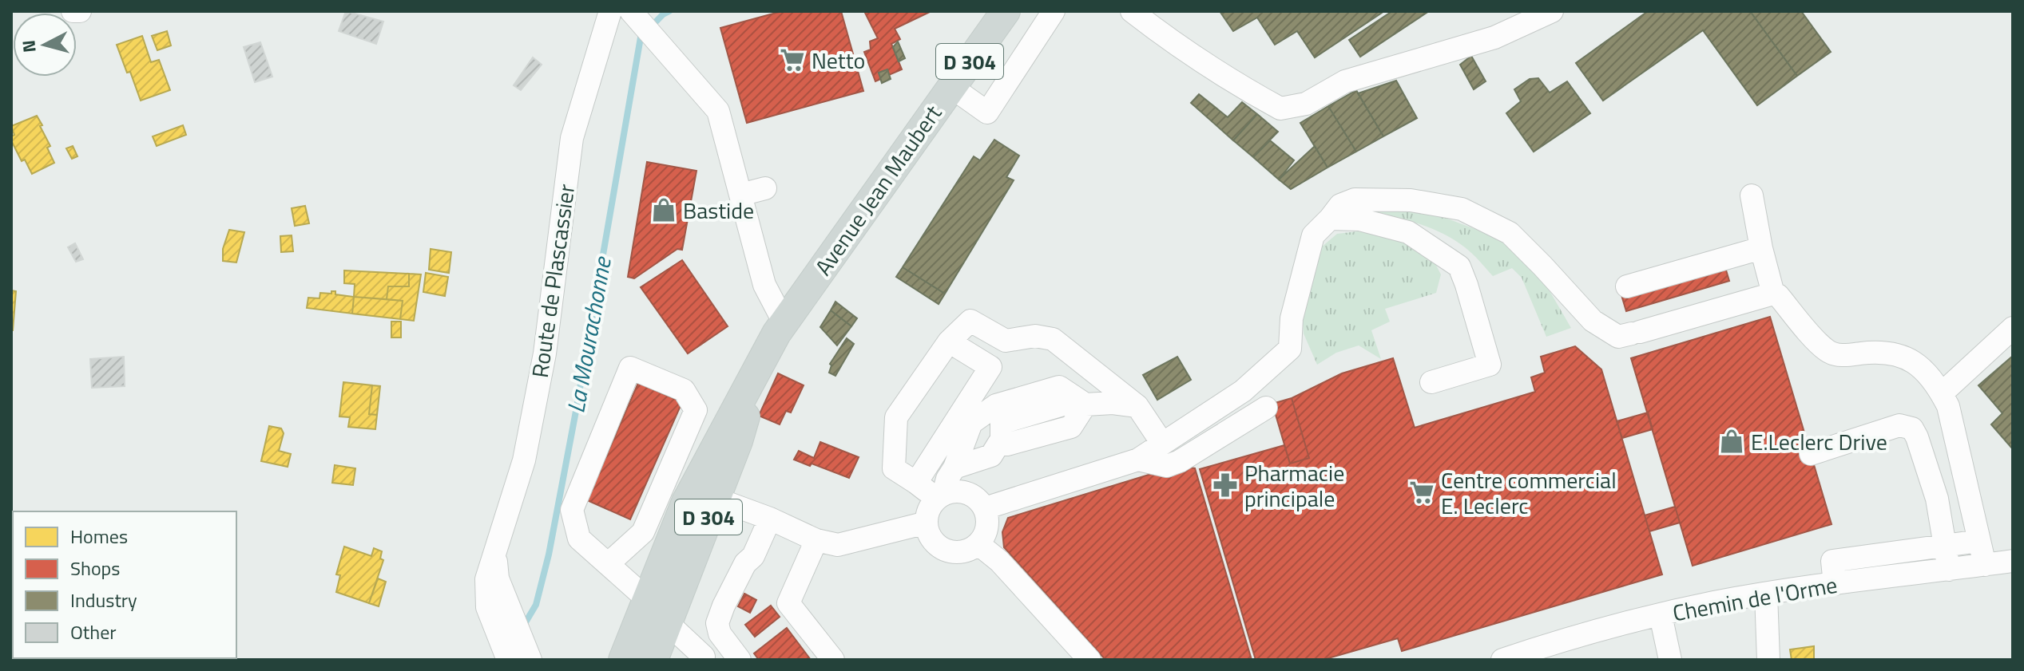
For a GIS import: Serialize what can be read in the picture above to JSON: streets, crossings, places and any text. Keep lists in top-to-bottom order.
{
  "streets": {
    "main road": ["D 304", "Avenue Jean Maubert"],
    "street": ["Route de Plascassier", "Chemin de l'Orme"]
  },
  "water": ["La Mourachonne"],
  "places": {
    "supermarket": ["Netto", "Centre commercial E. Leclerc"],
    "shop": ["Bastide", "E.Leclerc Drive"],
    "pharmacy": ["Pharmacie principale"]
  },
  "legend": [
    "Homes",
    "Shops",
    "Industry",
    "Other"
  ],
  "north": "left"
}
